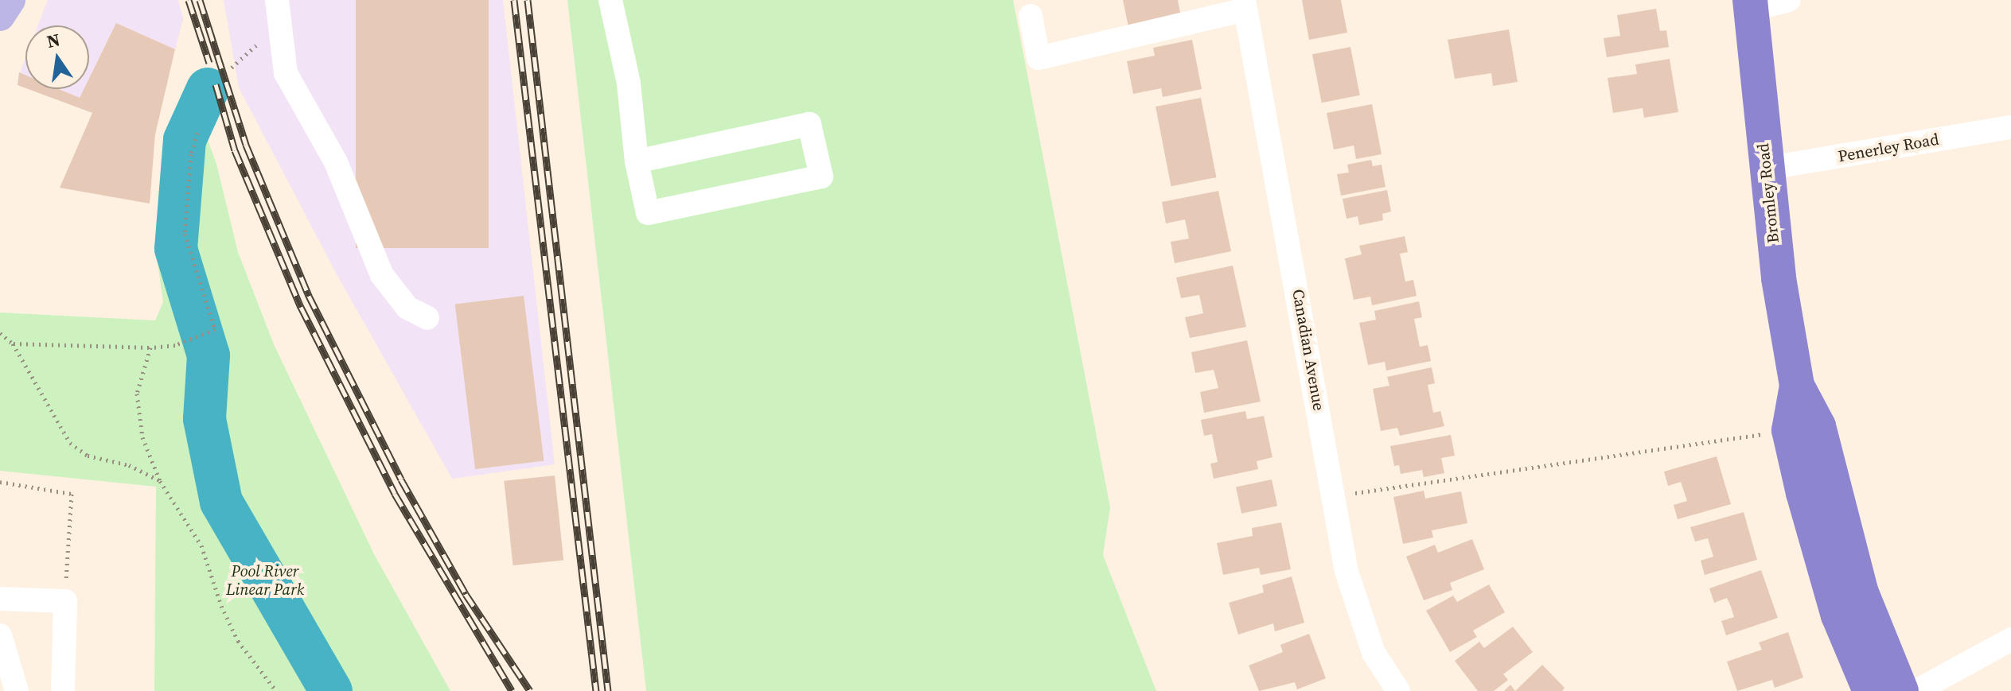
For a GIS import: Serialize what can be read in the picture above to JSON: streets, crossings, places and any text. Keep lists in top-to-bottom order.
{
  "streets": {
    "highway": ["Bromley Road"],
    "street": ["Penerley Road", "Canadian Avenue"]
  },
  "crossings": [
    ["Penerley Road", "Bromley Road"]
  ],
  "parks": ["Pool River Linear Park"],
  "north": "top"
}
